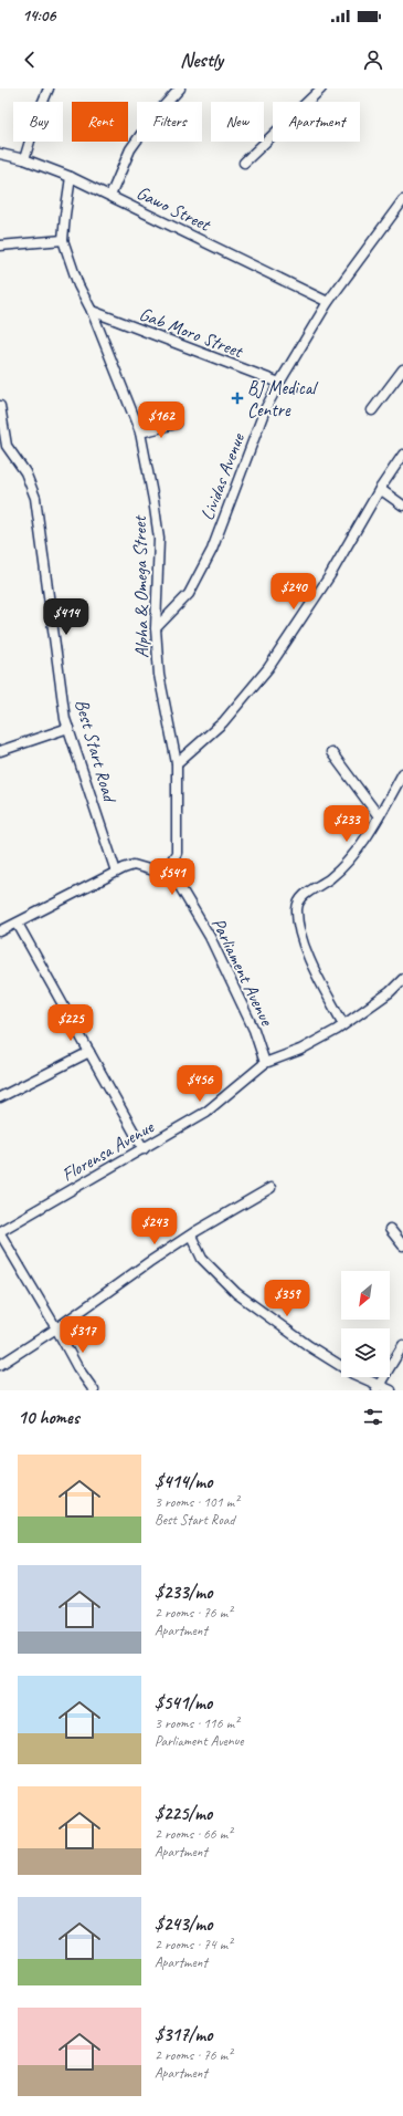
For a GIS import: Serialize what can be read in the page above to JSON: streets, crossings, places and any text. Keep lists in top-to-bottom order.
{
  "streets": {
    "street": [
      "Gawo Street",
      "Gab Moro Street",
      "Lividas Avenue",
      "Alpha & Omega Street",
      "Best Start Road",
      "Parliament Avenue",
      "Florensa Avenue"
    ]
  },
  "crossings": [
    ["Gawo Street", "Lividas Avenue"],
    ["Gawo Street", "Alpha & Omega Street"],
    ["Gab Moro Street", "Lividas Avenue"],
    ["Gab Moro Street", "Alpha & Omega Street"],
    ["Lividas Avenue", "Alpha & Omega Street"],
    ["Alpha & Omega Street", "Parliament Avenue"],
    ["Best Start Road", "Parliament Avenue"],
    ["Parliament Avenue", "Florensa Avenue"]
  ],
  "places": {
    "health": ["BJ Medical Centre"]
  },
  "north": "bottom left",
  "page": {
    "status": "14:06",
    "header": "Nestly",
    "chip": [
      "Buy",
      "Rent",
      "Filters",
      "New",
      "Apartment"
    ],
    "price": [
      "$162",
      "$240",
      "$414",
      "$233",
      "$541",
      "$225",
      "$456",
      "$243",
      "$359",
      "$317"
    ],
    "heading": "10 homes",
    "list": [
      {
        "name": "$414/mo",
        "note": "3 rooms · 101 m² · Best Start Road"
      },
      {
        "name": "$233/mo",
        "note": "2 rooms · 76 m² · Apartment"
      },
      {
        "name": "$541/mo",
        "note": "3 rooms · 116 m² · Parliament Avenue"
      },
      {
        "name": "$225/mo",
        "note": "2 rooms · 66 m² · Apartment"
      },
      {
        "name": "$243/mo",
        "note": "2 rooms · 74 m² · Apartment"
      },
      {
        "name": "$317/mo",
        "note": "2 rooms · 76 m² · Apartment"
      }
    ]
  }
}
